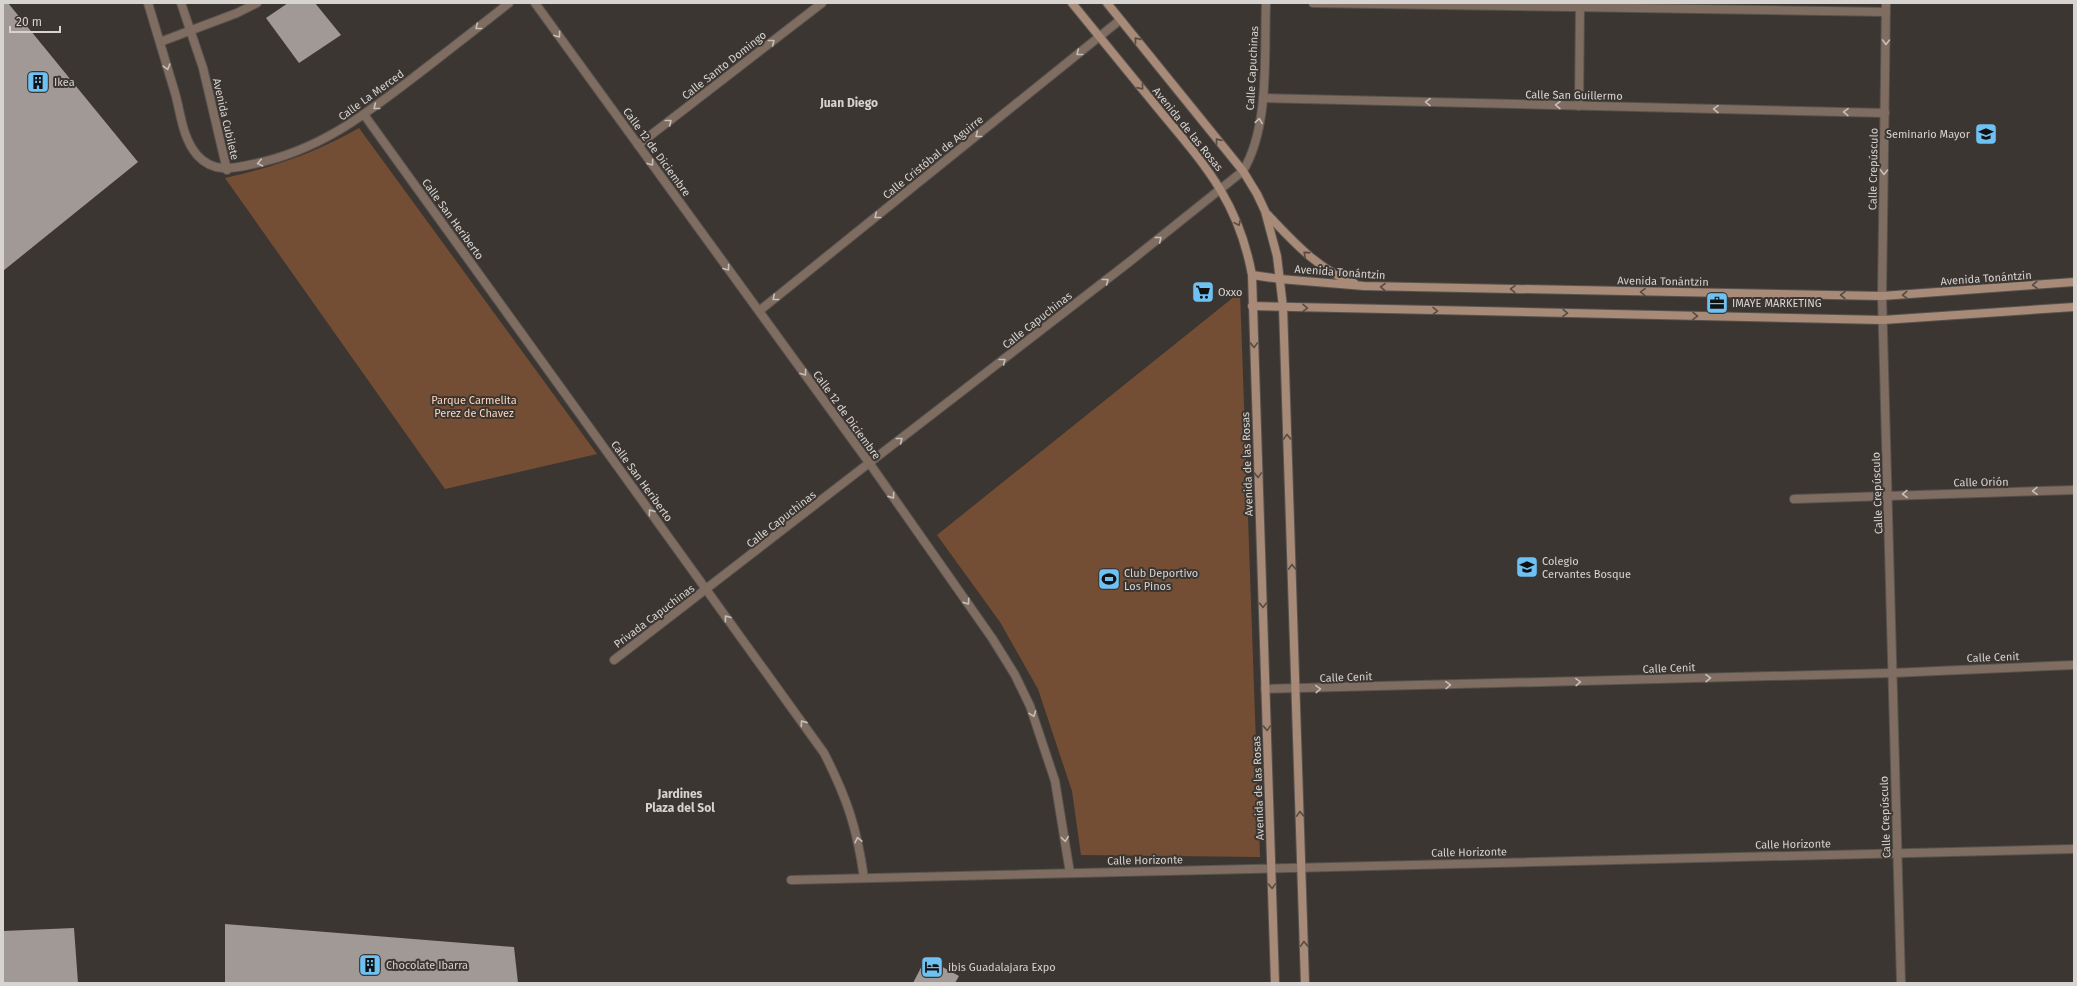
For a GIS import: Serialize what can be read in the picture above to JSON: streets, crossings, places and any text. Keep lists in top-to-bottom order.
{
  "streets": {
    "street": [
      "Calle Santo Domingo",
      "Calle Capuchinas",
      "Calle La Merced",
      "Calle San Guillermo",
      "Avenida Cubilete",
      "Avenida de las Rosas",
      "Calle 12 de Diciembre",
      "Calle Cristóbal de Aguirre",
      "Calle Crepúsculo",
      "Calle San Heriberto",
      "Avenida Tonántzin",
      "Calle Orión",
      "Privada Capuchinas",
      "Calle Cenit",
      "Calle Horizonte"
    ]
  },
  "crossings": [
    ["Calle Santo Domingo", "Calle 12 de Diciembre"],
    ["Calle Capuchinas", "Calle San Guillermo"],
    ["Calle Capuchinas", "Avenida de las Rosas"],
    ["Calle Capuchinas", "Calle 12 de Diciembre"],
    ["Calle Capuchinas", "Calle San Heriberto"],
    ["Calle Capuchinas", "Privada Capuchinas"],
    ["Calle La Merced", "Avenida Cubilete"],
    ["Calle La Merced", "Calle San Heriberto"],
    ["Calle San Guillermo", "Calle Crepúsculo"],
    ["Avenida de las Rosas", "Calle Cristóbal de Aguirre"],
    ["Avenida de las Rosas", "Avenida Tonántzin"],
    ["Avenida de las Rosas", "Calle Cenit"],
    ["Avenida de las Rosas", "Calle Horizonte"],
    ["Calle 12 de Diciembre", "Calle Cristóbal de Aguirre"],
    ["Calle 12 de Diciembre", "Calle Horizonte"],
    ["Calle Crepúsculo", "Avenida Tonántzin"],
    ["Calle Crepúsculo", "Calle Orión"],
    ["Calle Crepúsculo", "Calle Cenit"],
    ["Calle Crepúsculo", "Calle Horizonte"],
    ["Calle San Heriberto", "Privada Capuchinas"],
    ["Calle San Heriberto", "Calle Horizonte"]
  ],
  "one_way": [
    "Calle Santo Domingo",
    "Calle Capuchinas",
    "Calle La Merced",
    "Calle San Guillermo",
    "Calle 12 de Diciembre",
    "Calle Cristóbal de Aguirre",
    "Calle San Heriberto",
    "Calle Orión",
    "Calle Cenit"
  ],
  "districts": ["Juan Diego", "Jardines Plaza del Sol"],
  "parks": ["Parque Carmelita Perez de Chavez"],
  "places": {
    "building": ["Ikea", "Chocolate Ibarra"],
    "school or university": ["Seminario Mayor", "Colegio Cervantes Bosque"],
    "supermarket": ["Oxxo"],
    "office": ["IMAYE MARKETING"],
    "sports": ["Club Deportivo Los Pinos"],
    "hotel": ["ibis Guadalajara Expo"]
  },
  "scale_bar": "20 m"
}
